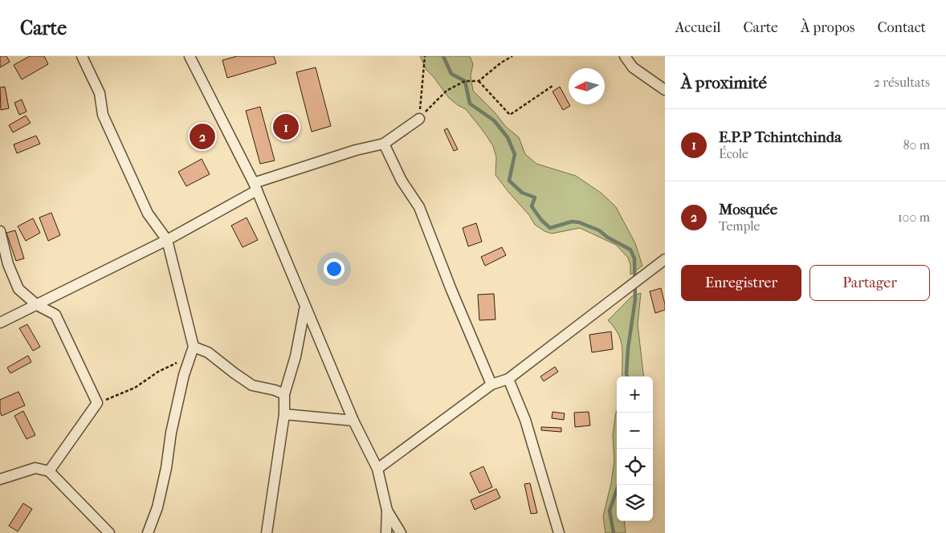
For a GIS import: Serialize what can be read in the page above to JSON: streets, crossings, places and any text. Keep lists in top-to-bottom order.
{
  "north": "left",
  "page": {
    "header": "Carte",
    "nav": [
      "Accueil",
      "Carte",
      "À propos",
      "Contact"
    ],
    "heading": ["À proximité", "2 résultats"],
    "list": [
      {
        "mark": "1",
        "name": "E.P.P Tchintchinda",
        "note": "École",
        "value": "80 m"
      },
      {
        "mark": "2",
        "name": "Mosquée",
        "note": "Temple",
        "value": "100 m"
      }
    ],
    "pins": ["1", "2"],
    "buttons": ["Enregistrer", "Partager"],
    "map_buttons": ["+", "−"]
  }
}
